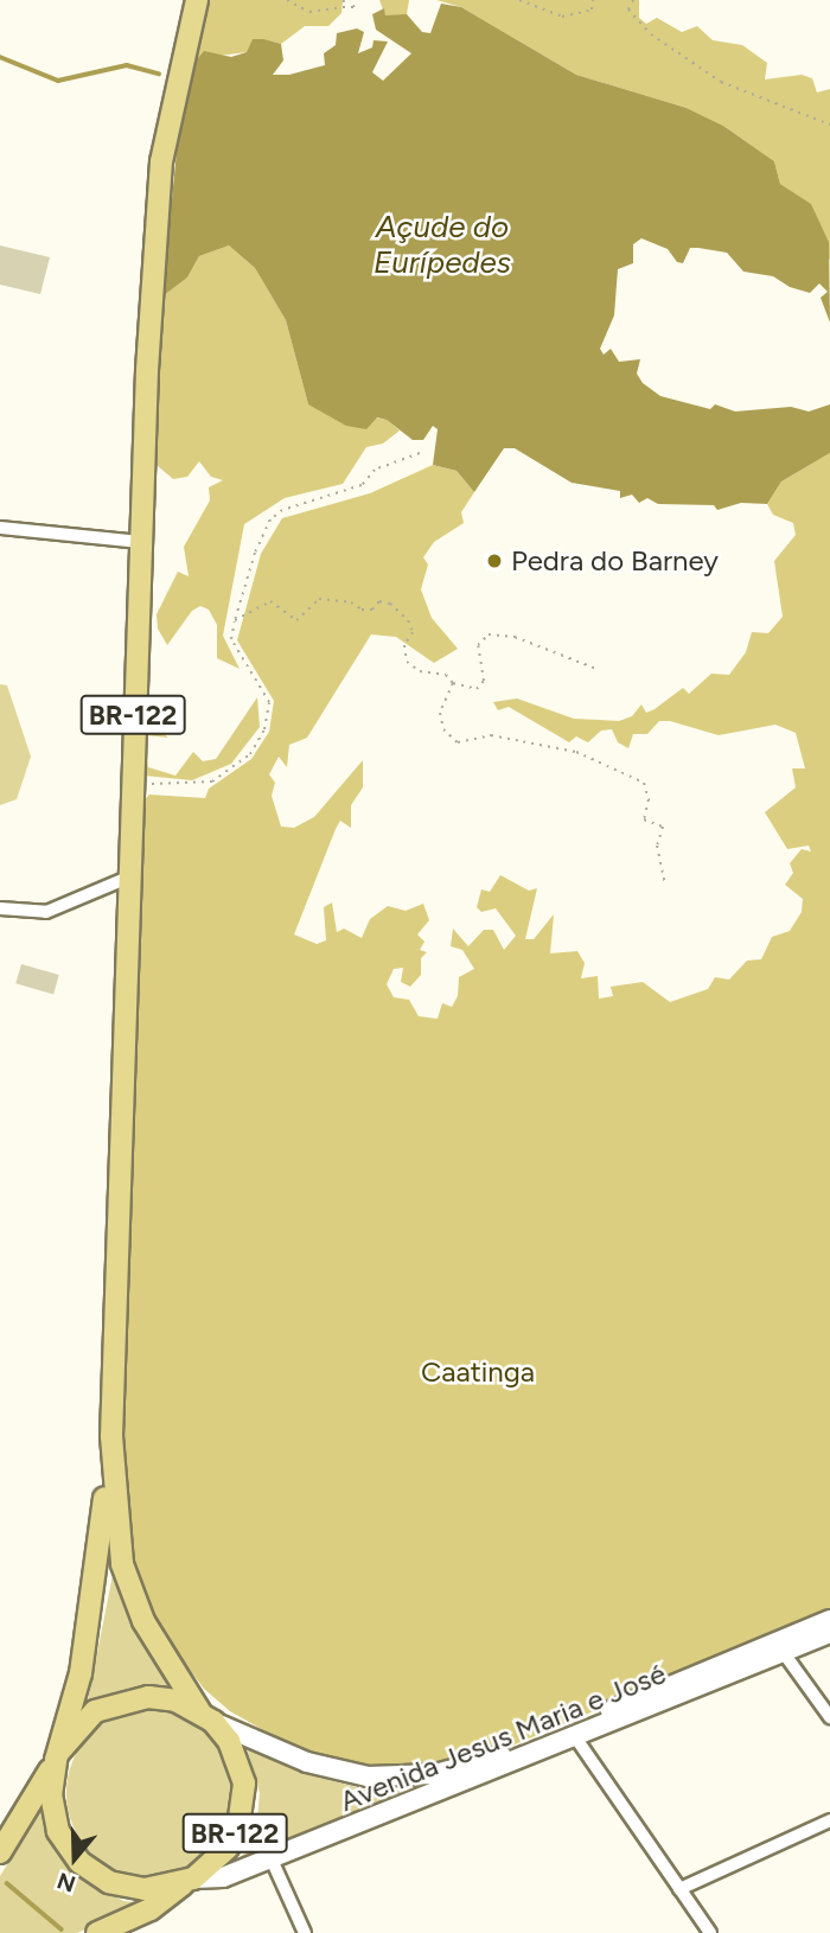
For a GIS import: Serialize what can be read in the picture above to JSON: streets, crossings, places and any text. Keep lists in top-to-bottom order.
{
  "streets": {
    "main road": ["BR-122", "Avenida Jesus Maria e José"]
  },
  "crossings": [
    ["BR-122", "Avenida Jesus Maria e José"]
  ],
  "water": ["Açude do Eurípedes"],
  "parks": ["Caatinga"],
  "places": ["Pedra do Barney"],
  "north": "bottom"
}
